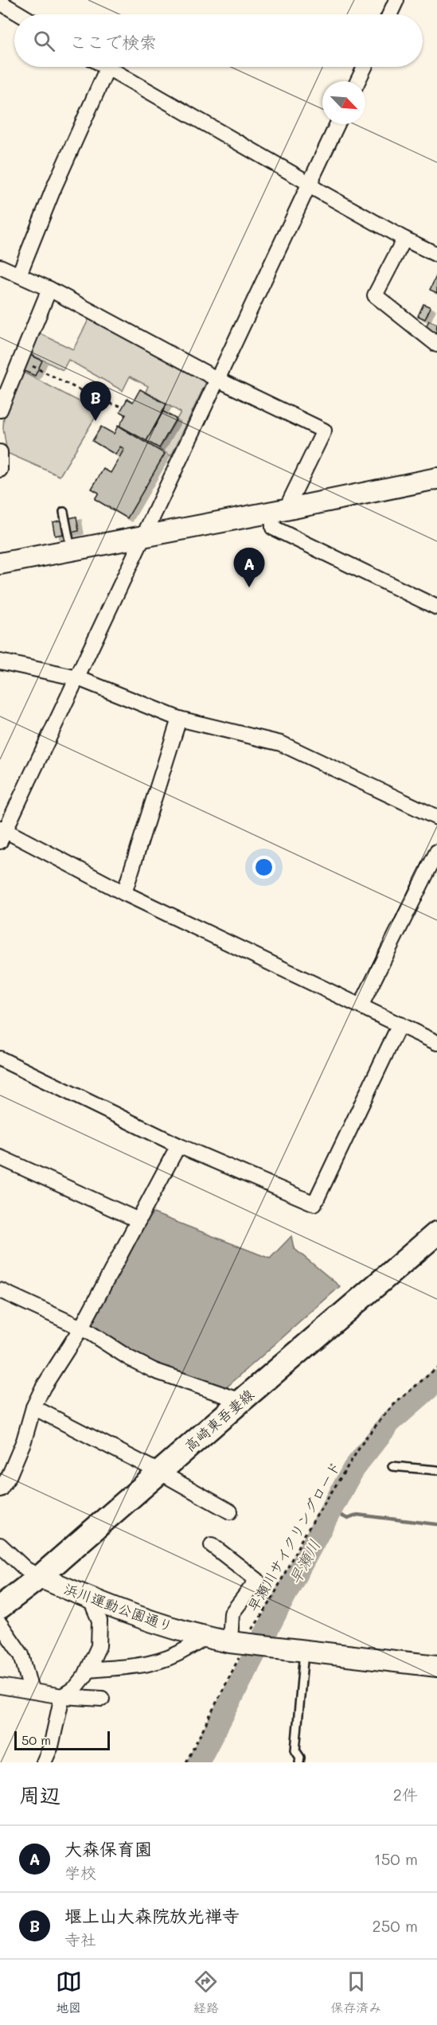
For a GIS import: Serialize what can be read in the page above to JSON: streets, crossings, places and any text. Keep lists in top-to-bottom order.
{
  "streets": {
    "main road": ["高崎東吾妻線"],
    "street": ["浜川運動公園通り"],
    "path": ["早瀬川サイクリングロード"]
  },
  "crossings": [
    ["高崎東吾妻線", "浜川運動公園通り"],
    ["早瀬川サイクリングロード", "浜川運動公園通り"]
  ],
  "water": ["早瀬川"],
  "scale_bar": "50 m",
  "north": "bottom right",
  "page": {
    "search": "ここで検索",
    "pins": ["B", "A"],
    "scale": "50 m",
    "heading": ["周辺", "2件"],
    "list": [
      {
        "mark": "A",
        "name": "大森保育園",
        "note": "学校",
        "value": "150 m"
      },
      {
        "mark": "B",
        "name": "堰上山大森院放光禅寺",
        "note": "寺社",
        "value": "250 m"
      }
    ],
    "nav": ["地図", "経路", "保存済み"]
  }
}
